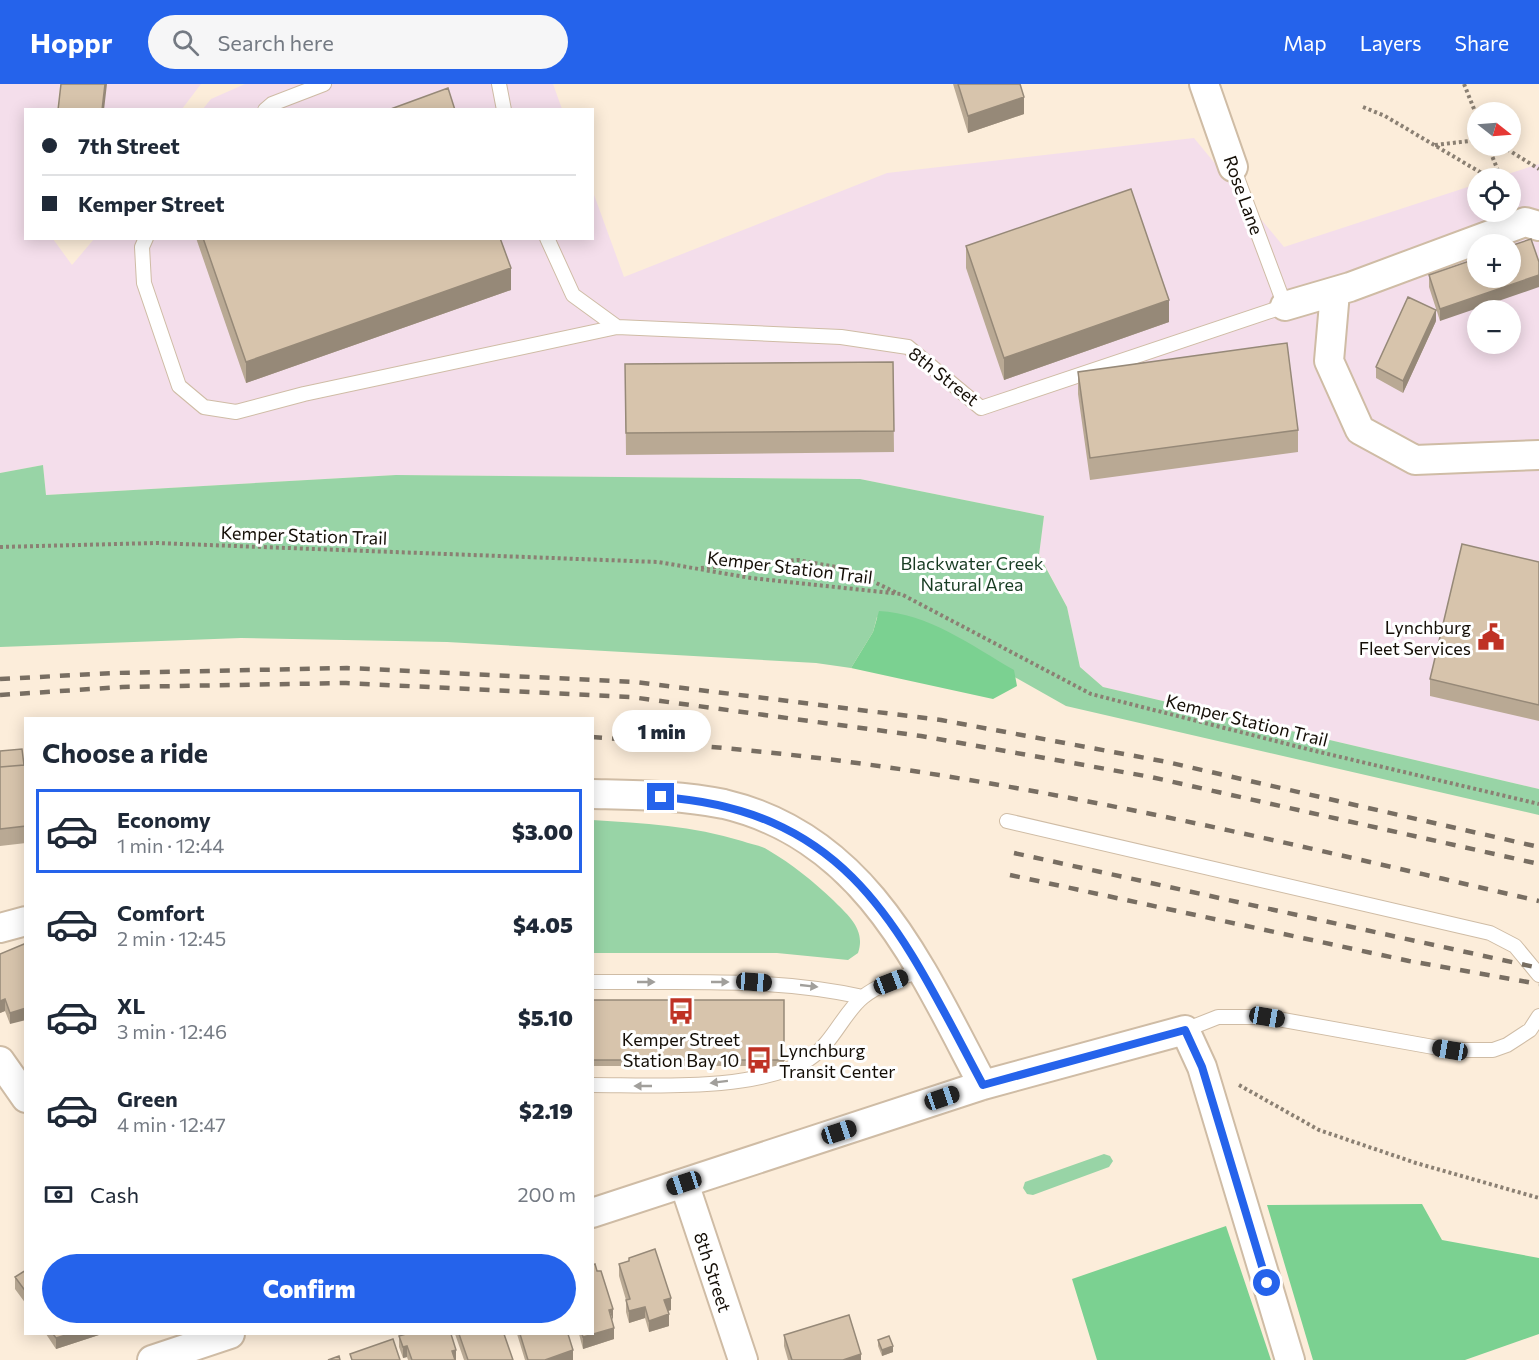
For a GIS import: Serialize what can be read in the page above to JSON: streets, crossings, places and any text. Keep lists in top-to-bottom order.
{
  "streets": {
    "street": ["Rose Lane", "8th Street"],
    "path": ["Kemper Station Trail"]
  },
  "crossings": [
    ["Rose Lane", "8th Street"]
  ],
  "parks": ["Blackwater Creek Natural Area"],
  "places": {
    "public building": ["Lynchburg Fleet Services"],
    "bus stop": ["Kemper Street Station Bay 10", "Lynchburg Transit Center"]
  },
  "north": "right",
  "page": {
    "header": "Hoppr",
    "search": "Search here",
    "nav": ["Map", "Layers", "Share"],
    "map_buttons": ["+", "−"],
    "banner": ["7th Street", "Kemper Street"],
    "bubble": "1 min",
    "heading": "Choose a ride",
    "list": [
      {
        "name": "Economy",
        "note": "1 min · 12:44",
        "value": "$3.00"
      },
      {
        "name": "Comfort",
        "note": "2 min · 12:45",
        "value": "$4.05"
      },
      {
        "name": "XL",
        "note": "3 min · 12:46",
        "value": "$5.10"
      },
      {
        "name": "Green",
        "note": "4 min · 12:47",
        "value": "$2.19"
      }
    ],
    "pay": ["Cash", "200 m"],
    "buttons": "Confirm"
  }
}
